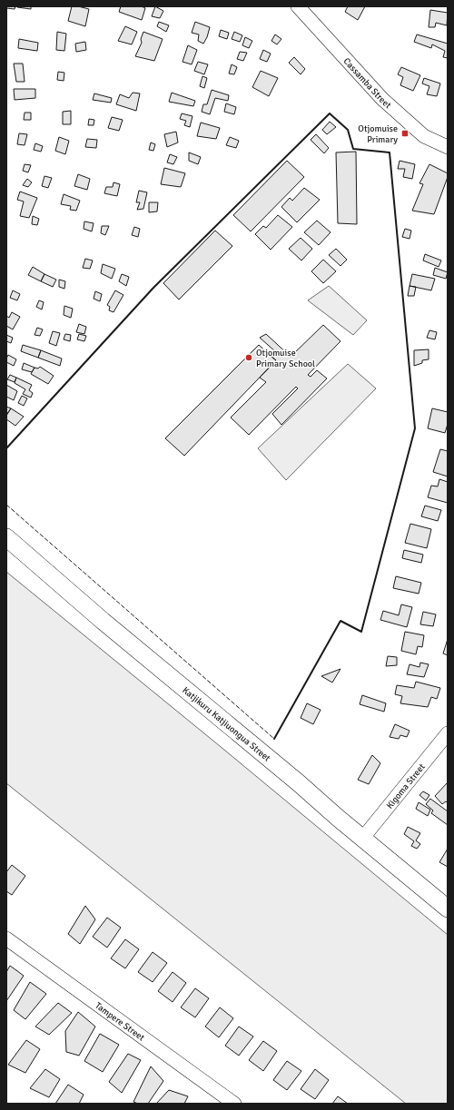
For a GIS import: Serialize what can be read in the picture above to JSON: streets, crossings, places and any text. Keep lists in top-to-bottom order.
{
  "streets": {
    "street": [
      "Cassamba Street",
      "Katjikuru Katjiuongua Street",
      "Kigoma Street",
      "Tampere Street"
    ]
  },
  "crossings": [
    ["Katjikuru Katjiuongua Street", "Kigoma Street"]
  ],
  "places": {
    "transit": ["Otjomuise Primary"],
    "other": ["Otjomuise Primary School"]
  }
}
